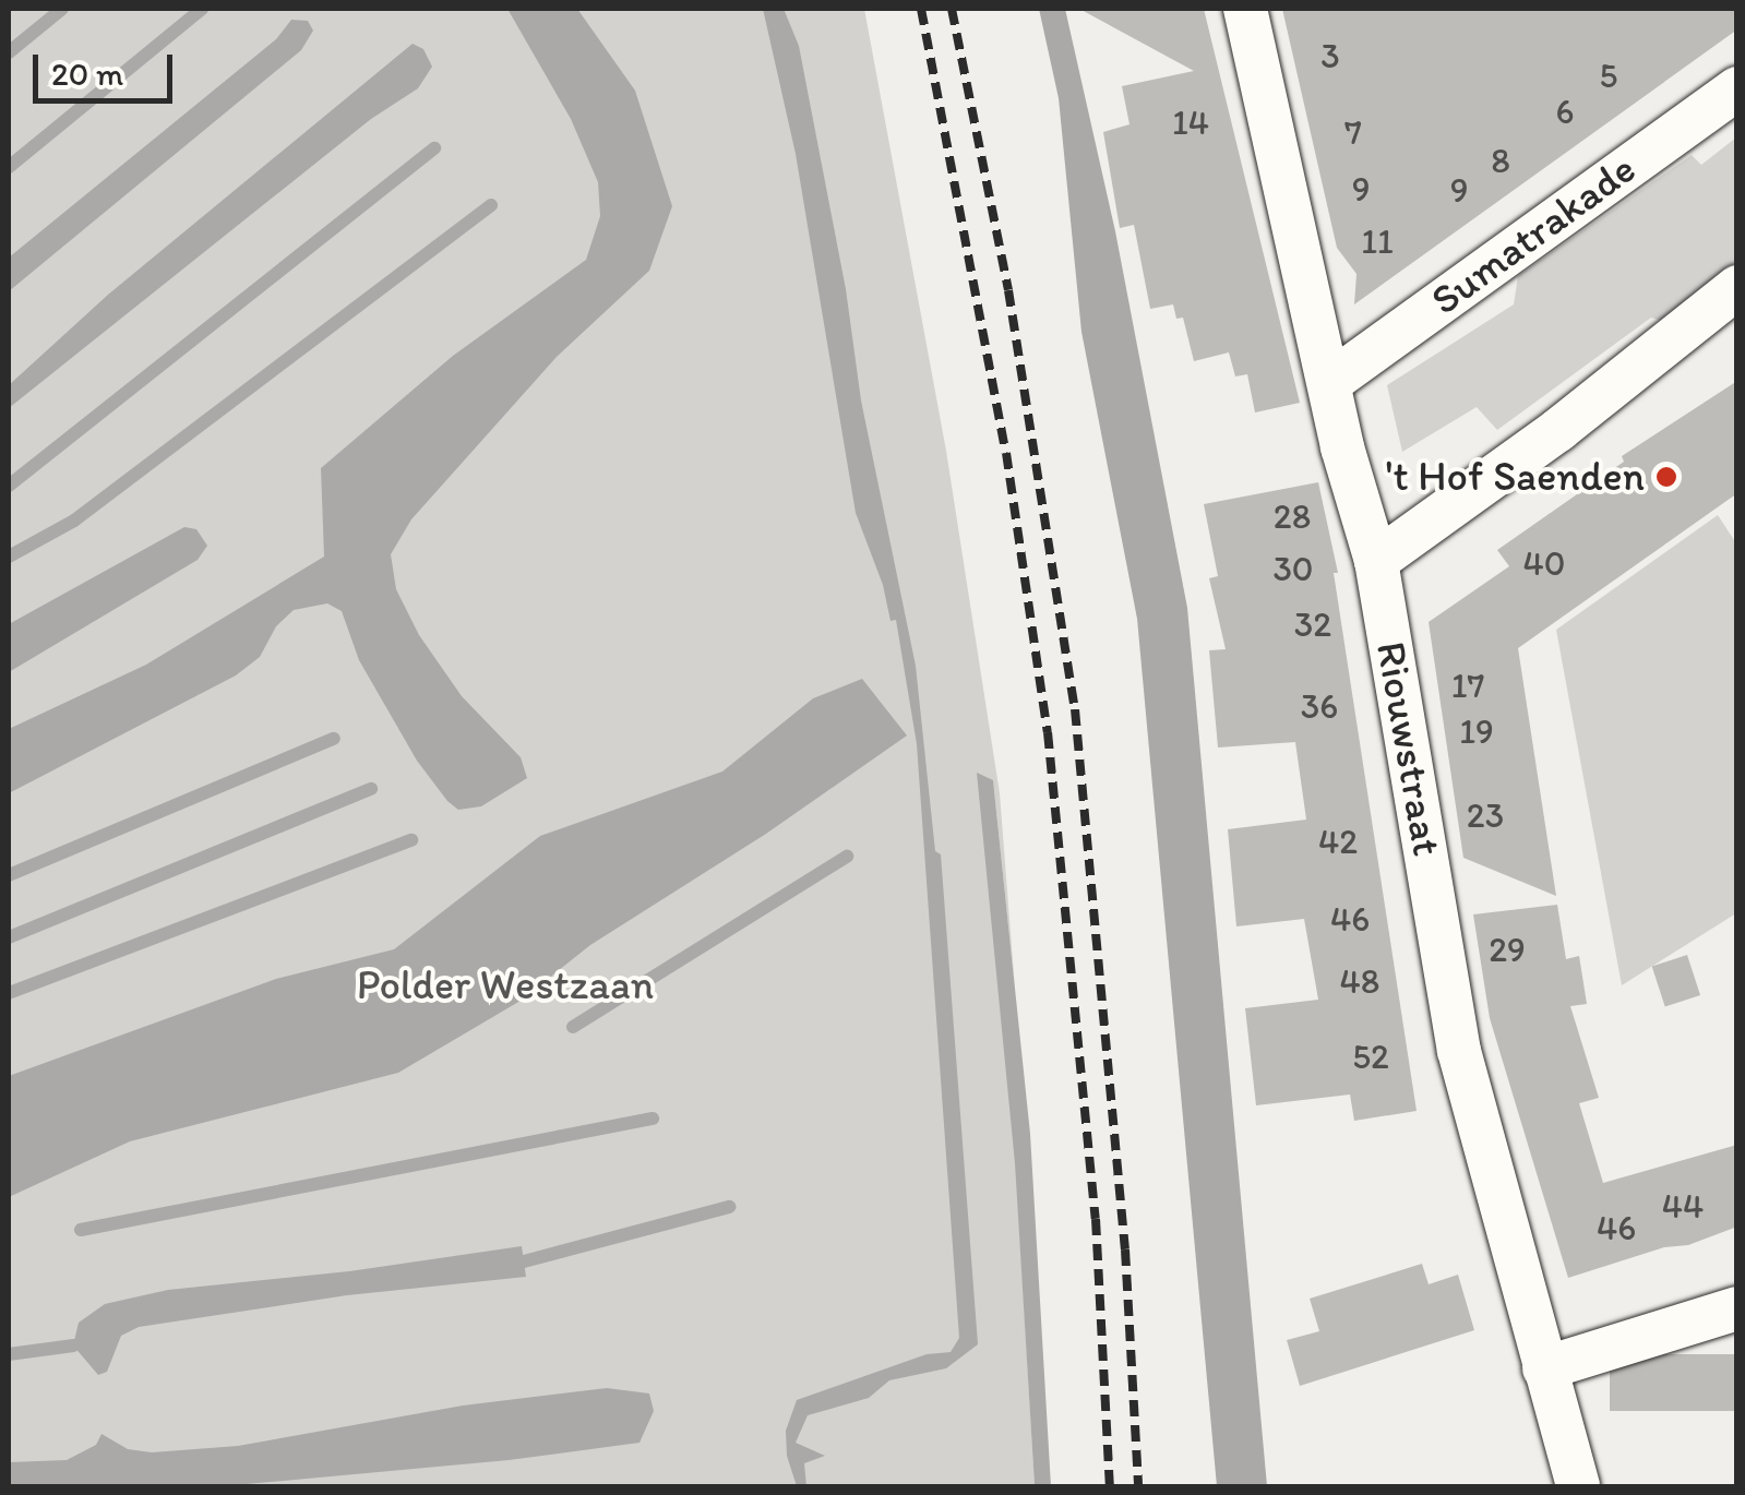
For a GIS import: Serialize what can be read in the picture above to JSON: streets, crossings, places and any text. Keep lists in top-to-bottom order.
{
  "streets": {
    "street": ["Sumatrakade", "Riouwstraat"]
  },
  "crossings": [
    ["Sumatrakade", "Riouwstraat"]
  ],
  "parks": ["Polder Westzaan"],
  "places": ["'t Hof Saenden"],
  "house_numbers": [
    "3",
    "5",
    "6",
    "14",
    "7",
    "8",
    "9",
    "9",
    "11",
    "28",
    "40",
    "30",
    "32",
    "17",
    "36",
    "19",
    "23",
    "42",
    "46",
    "29",
    "48",
    "52",
    "44",
    "46"
  ],
  "scale_bar": "20 m"
}
